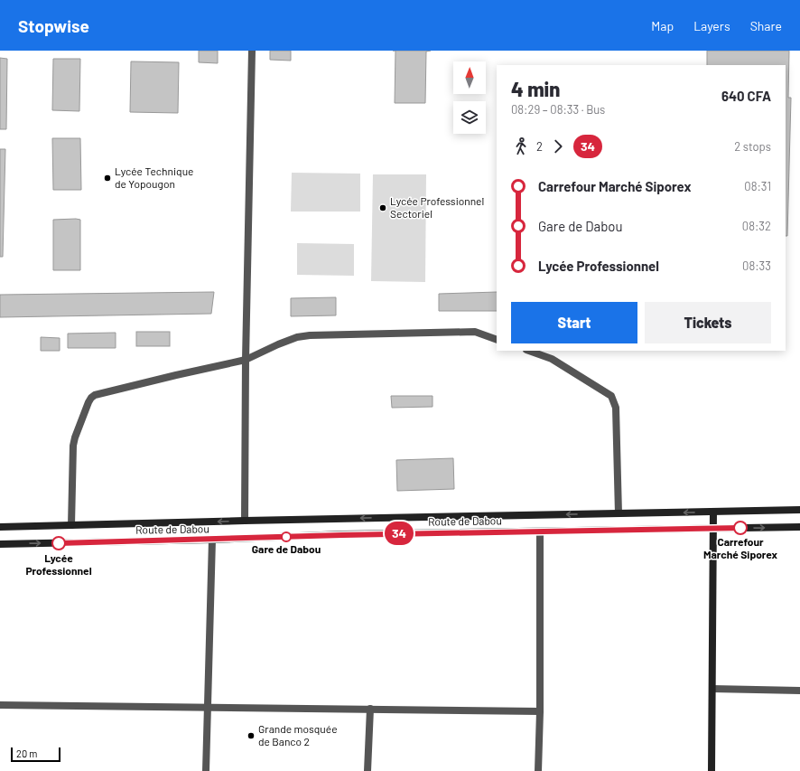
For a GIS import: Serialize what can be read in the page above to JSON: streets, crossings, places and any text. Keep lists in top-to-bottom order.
{
  "streets": {
    "street": ["Route de Dabou"]
  },
  "places": [
    "Lycée Technique de Yopougon",
    "Lycée Professionnel Sectoriel",
    "Carrefour Marché Siporex",
    "Gare de Dabou",
    "Lycée Professionnel",
    "Grande mosquée de Banco 2"
  ],
  "lines": ["bus line 34"],
  "scale_bar": "20 m",
  "north": "top",
  "page": {
    "header": "Stopwise",
    "nav": ["Map", "Layers", "Share"],
    "on_map": "34",
    "heading": ["4 min", "08:29 – 08:33 · Bus", "640 CFA"],
    "legs": ["2", "34", "2 stops"],
    "list": [
      {
        "name": "Carrefour Marché Siporex",
        "value": "08:31"
      },
      {
        "name": "Gare de Dabou",
        "value": "08:32"
      },
      {
        "name": "Lycée Professionnel",
        "value": "08:33"
      }
    ],
    "buttons": ["Start", "Tickets"],
    "scale": "20 m"
  }
}
